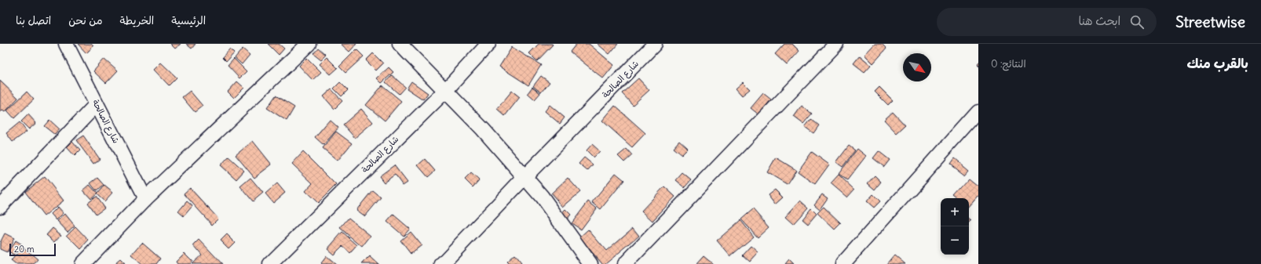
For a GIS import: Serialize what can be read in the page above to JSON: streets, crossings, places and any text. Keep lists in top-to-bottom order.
{
  "streets": {
    "street": ["شارع الصالحة"]
  },
  "scale_bar": "20 m",
  "north": "bottom right",
  "page": {
    "header": "Streetwise",
    "search": "ابحث هنا",
    "nav": [
      "الرئيسية",
      "الخريطة",
      "من نحن",
      "اتصل بنا"
    ],
    "heading": ["بالقرب منك", "النتائج: 0"],
    "map_buttons": ["+", "−"],
    "scale": "20 m"
  }
}
